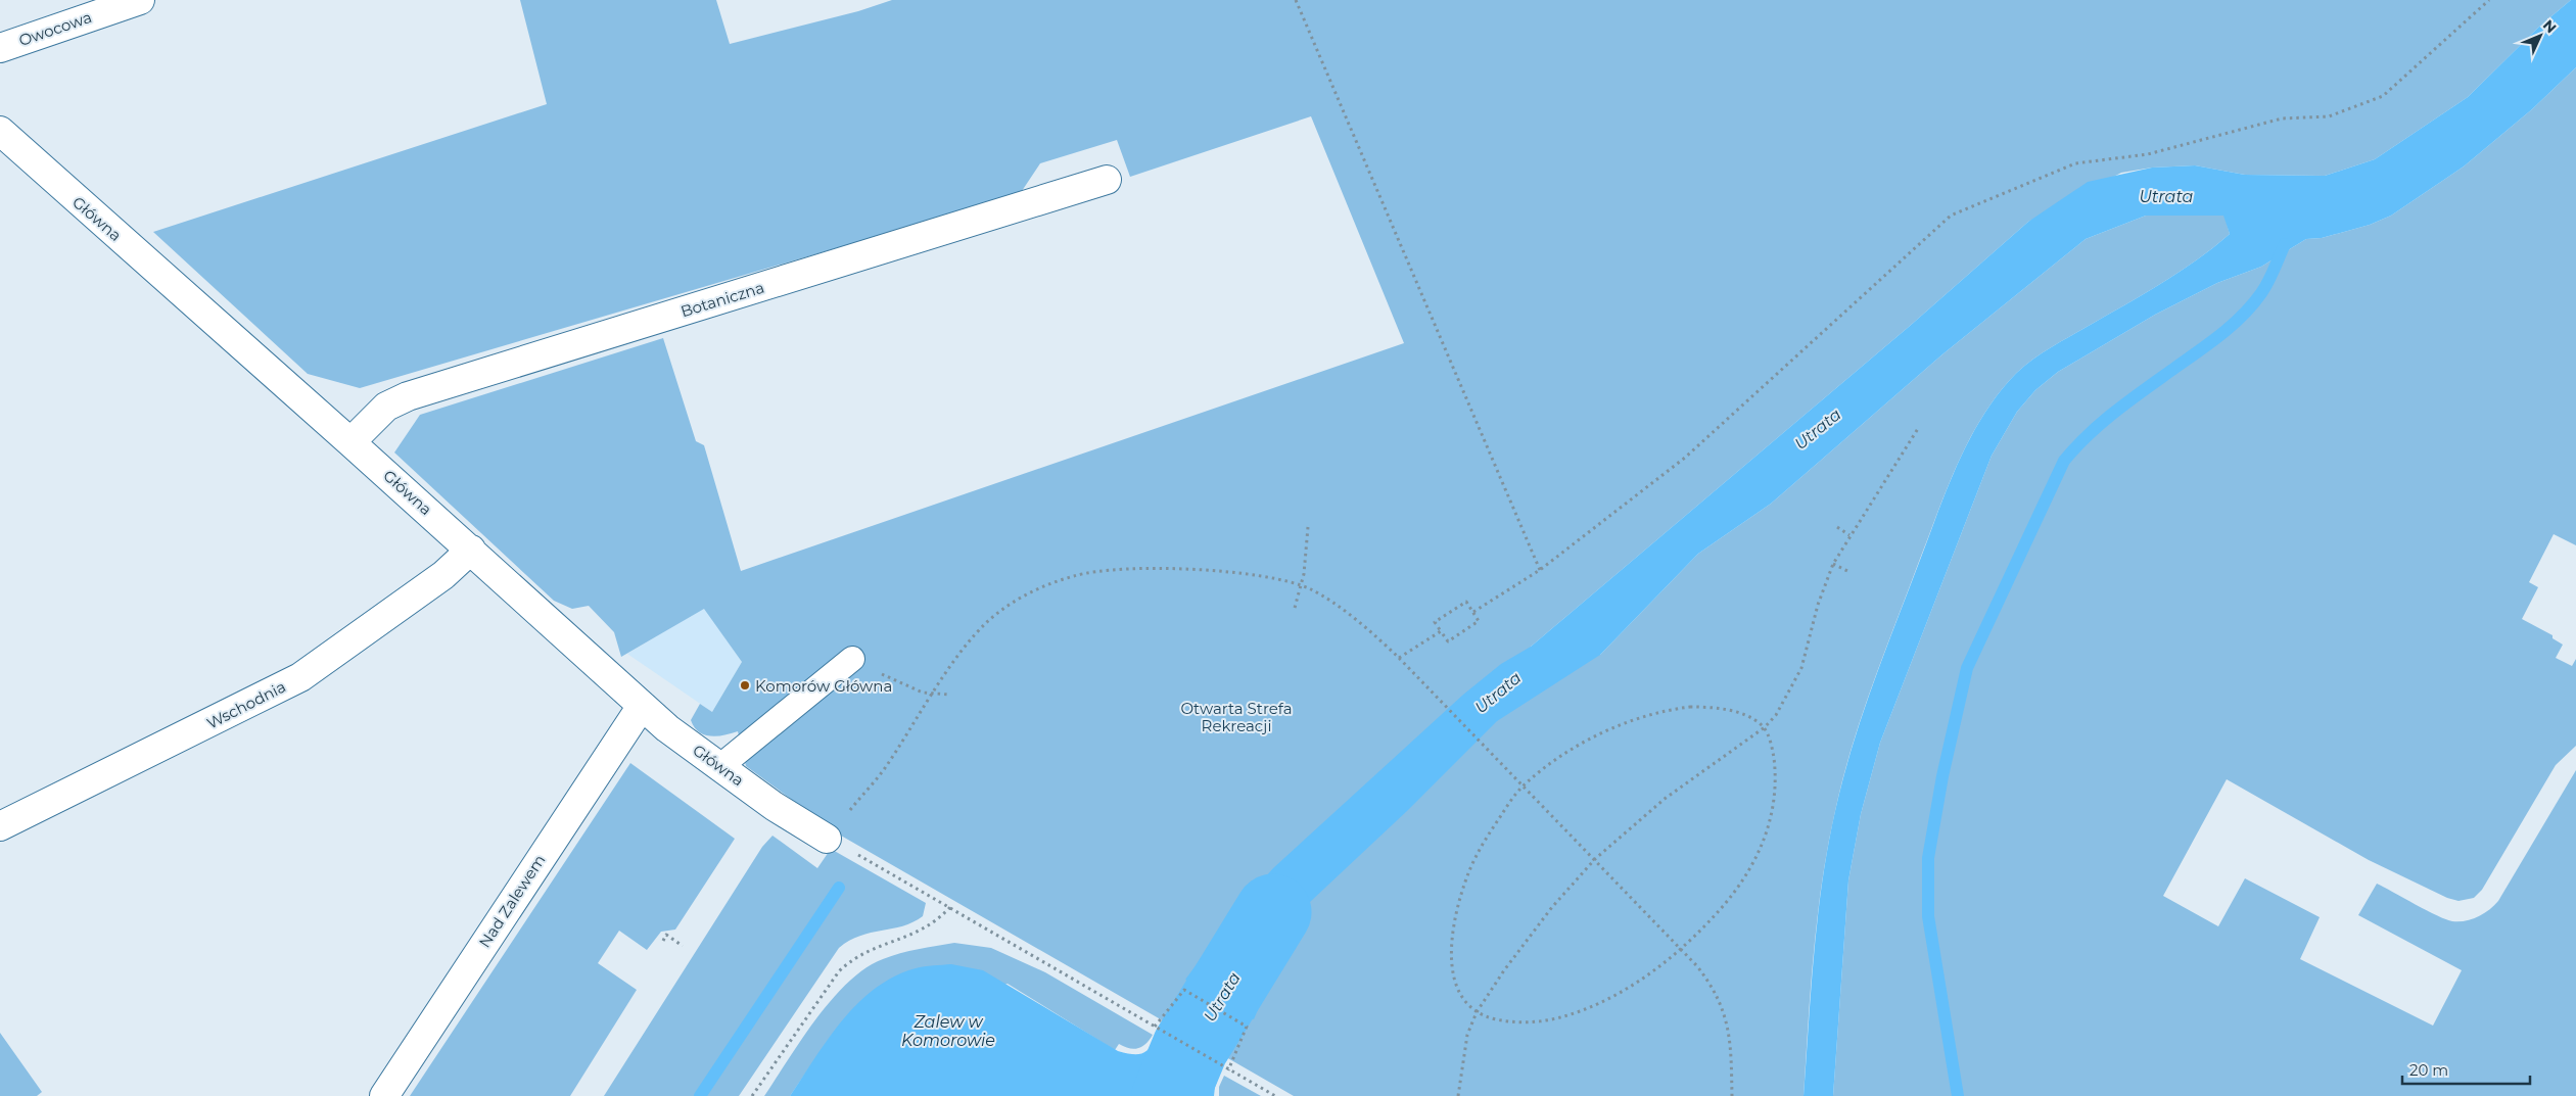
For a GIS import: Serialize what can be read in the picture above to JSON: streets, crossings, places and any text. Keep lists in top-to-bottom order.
{
  "streets": {
    "street": [
      "Owocowa",
      "Główna",
      "Botaniczna",
      "Wschodnia",
      "Nad Zalewem"
    ]
  },
  "crossings": [
    ["Główna", "Botaniczna"],
    ["Główna", "Wschodnia"],
    ["Główna", "Nad Zalewem"]
  ],
  "water": ["Utrata", "Zalew w Komorowie"],
  "parks": ["Otwarta Strefa Rekreacji"],
  "places": ["Komorów Główna"],
  "scale_bar": "20 m",
  "north": "top right"
}
